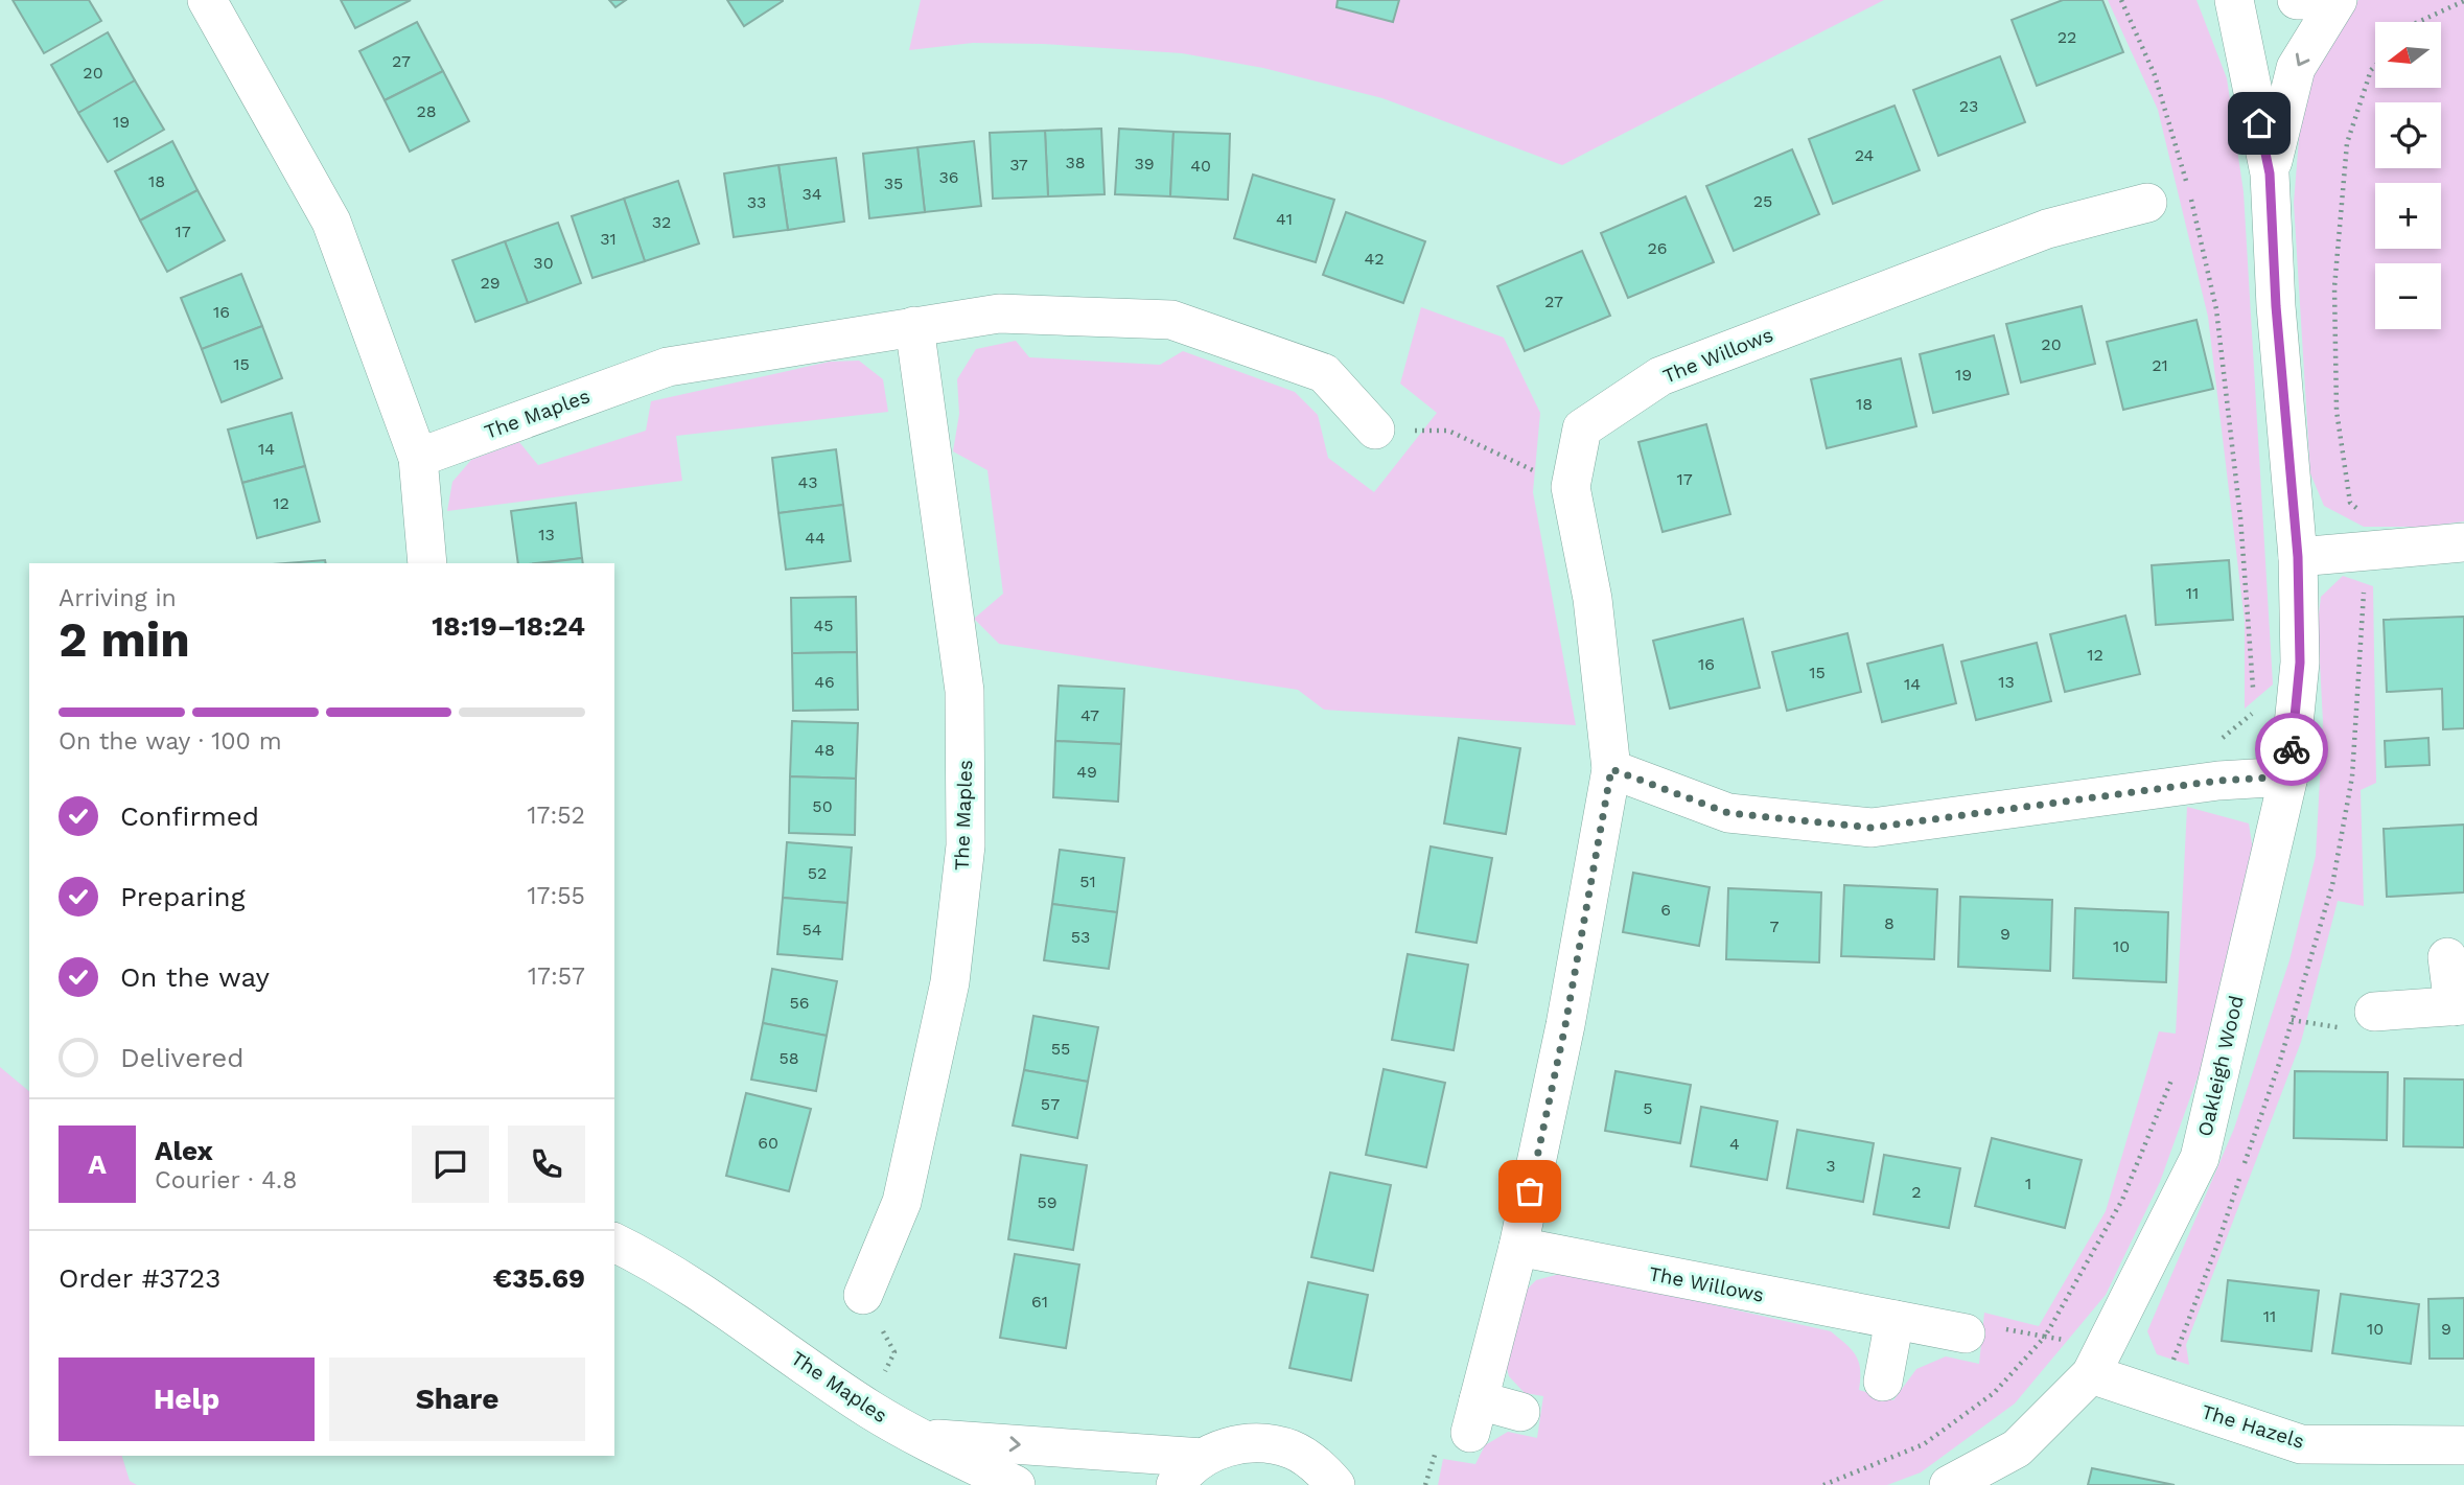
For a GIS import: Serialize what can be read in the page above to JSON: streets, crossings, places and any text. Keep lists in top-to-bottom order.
{
  "streets": {
    "street": [
      "The Willows",
      "The Maples",
      "Oakleigh Wood",
      "The Hazels"
    ]
  },
  "crossings": [
    ["Oakleigh Wood", "The Hazels"]
  ],
  "house_numbers": [
    "22",
    "27",
    "20",
    "23",
    "28",
    "19",
    "24",
    "38",
    "39",
    "37",
    "40",
    "36",
    "18",
    "35",
    "34",
    "25",
    "33",
    "41",
    "32",
    "17",
    "31",
    "26",
    "42",
    "30",
    "29",
    "27",
    "16",
    "20",
    "15",
    "21",
    "19",
    "18",
    "14",
    "17",
    "43",
    "12",
    "13",
    "44",
    "11",
    "45",
    "12",
    "16",
    "15",
    "46",
    "13",
    "14",
    "47",
    "48",
    "49",
    "50",
    "52",
    "51",
    "6",
    "8",
    "7",
    "54",
    "9",
    "53",
    "10",
    "56",
    "55",
    "58",
    "57",
    "5",
    "60",
    "4",
    "3",
    "1",
    "2",
    "59",
    "61",
    "11",
    "10",
    "9"
  ],
  "north": "left",
  "page": {
    "map_buttons": ["+", "−"],
    "heading": ["2 min", "Arriving in", "18:19–18:24"],
    "panel": [
      "Alex",
      "Courier · 4.8",
      "Order #3723",
      "€35.69"
    ],
    "bar": "On the way · 100 m",
    "list": [
      ["Confirmed", "17:52"],
      ["Preparing", "17:55"],
      ["On the way", "17:57"],
      "Delivered"
    ],
    "round": "A",
    "buttons": ["Help", "Share"]
  }
}
